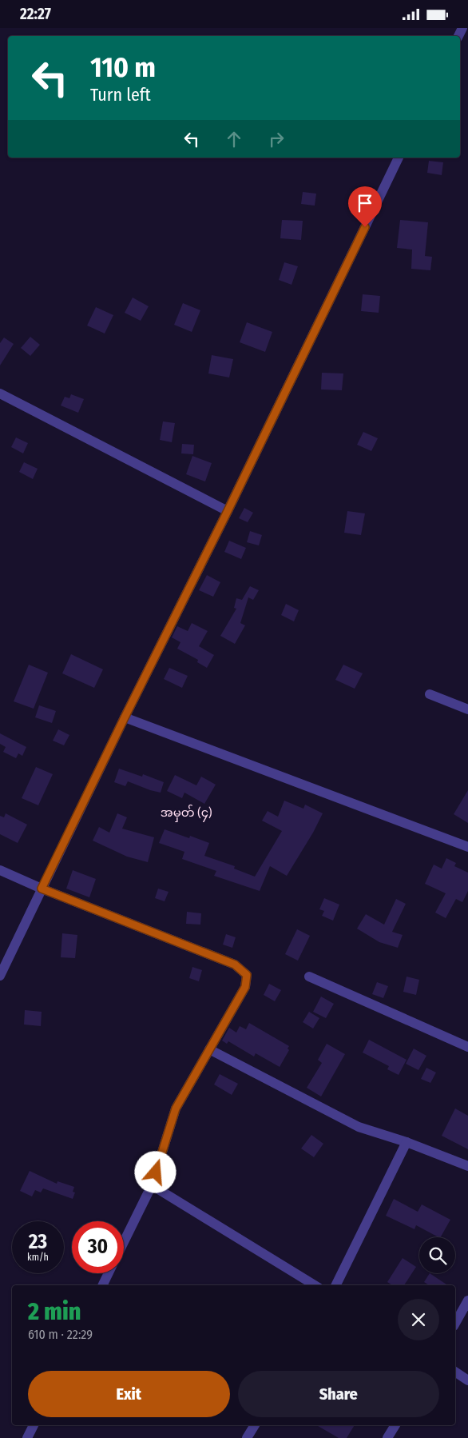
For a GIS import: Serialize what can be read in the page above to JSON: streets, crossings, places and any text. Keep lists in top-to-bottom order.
{
  "districts": ["အမှတ် (၄)"],
  "page": {
    "status": "22:27",
    "turn": ["110 m", "Turn left"],
    "speed": "23 km/h",
    "limit": "30",
    "heading": ["2 min", "610 m · 22:29"],
    "buttons": ["Exit", "Share"]
  }
}
